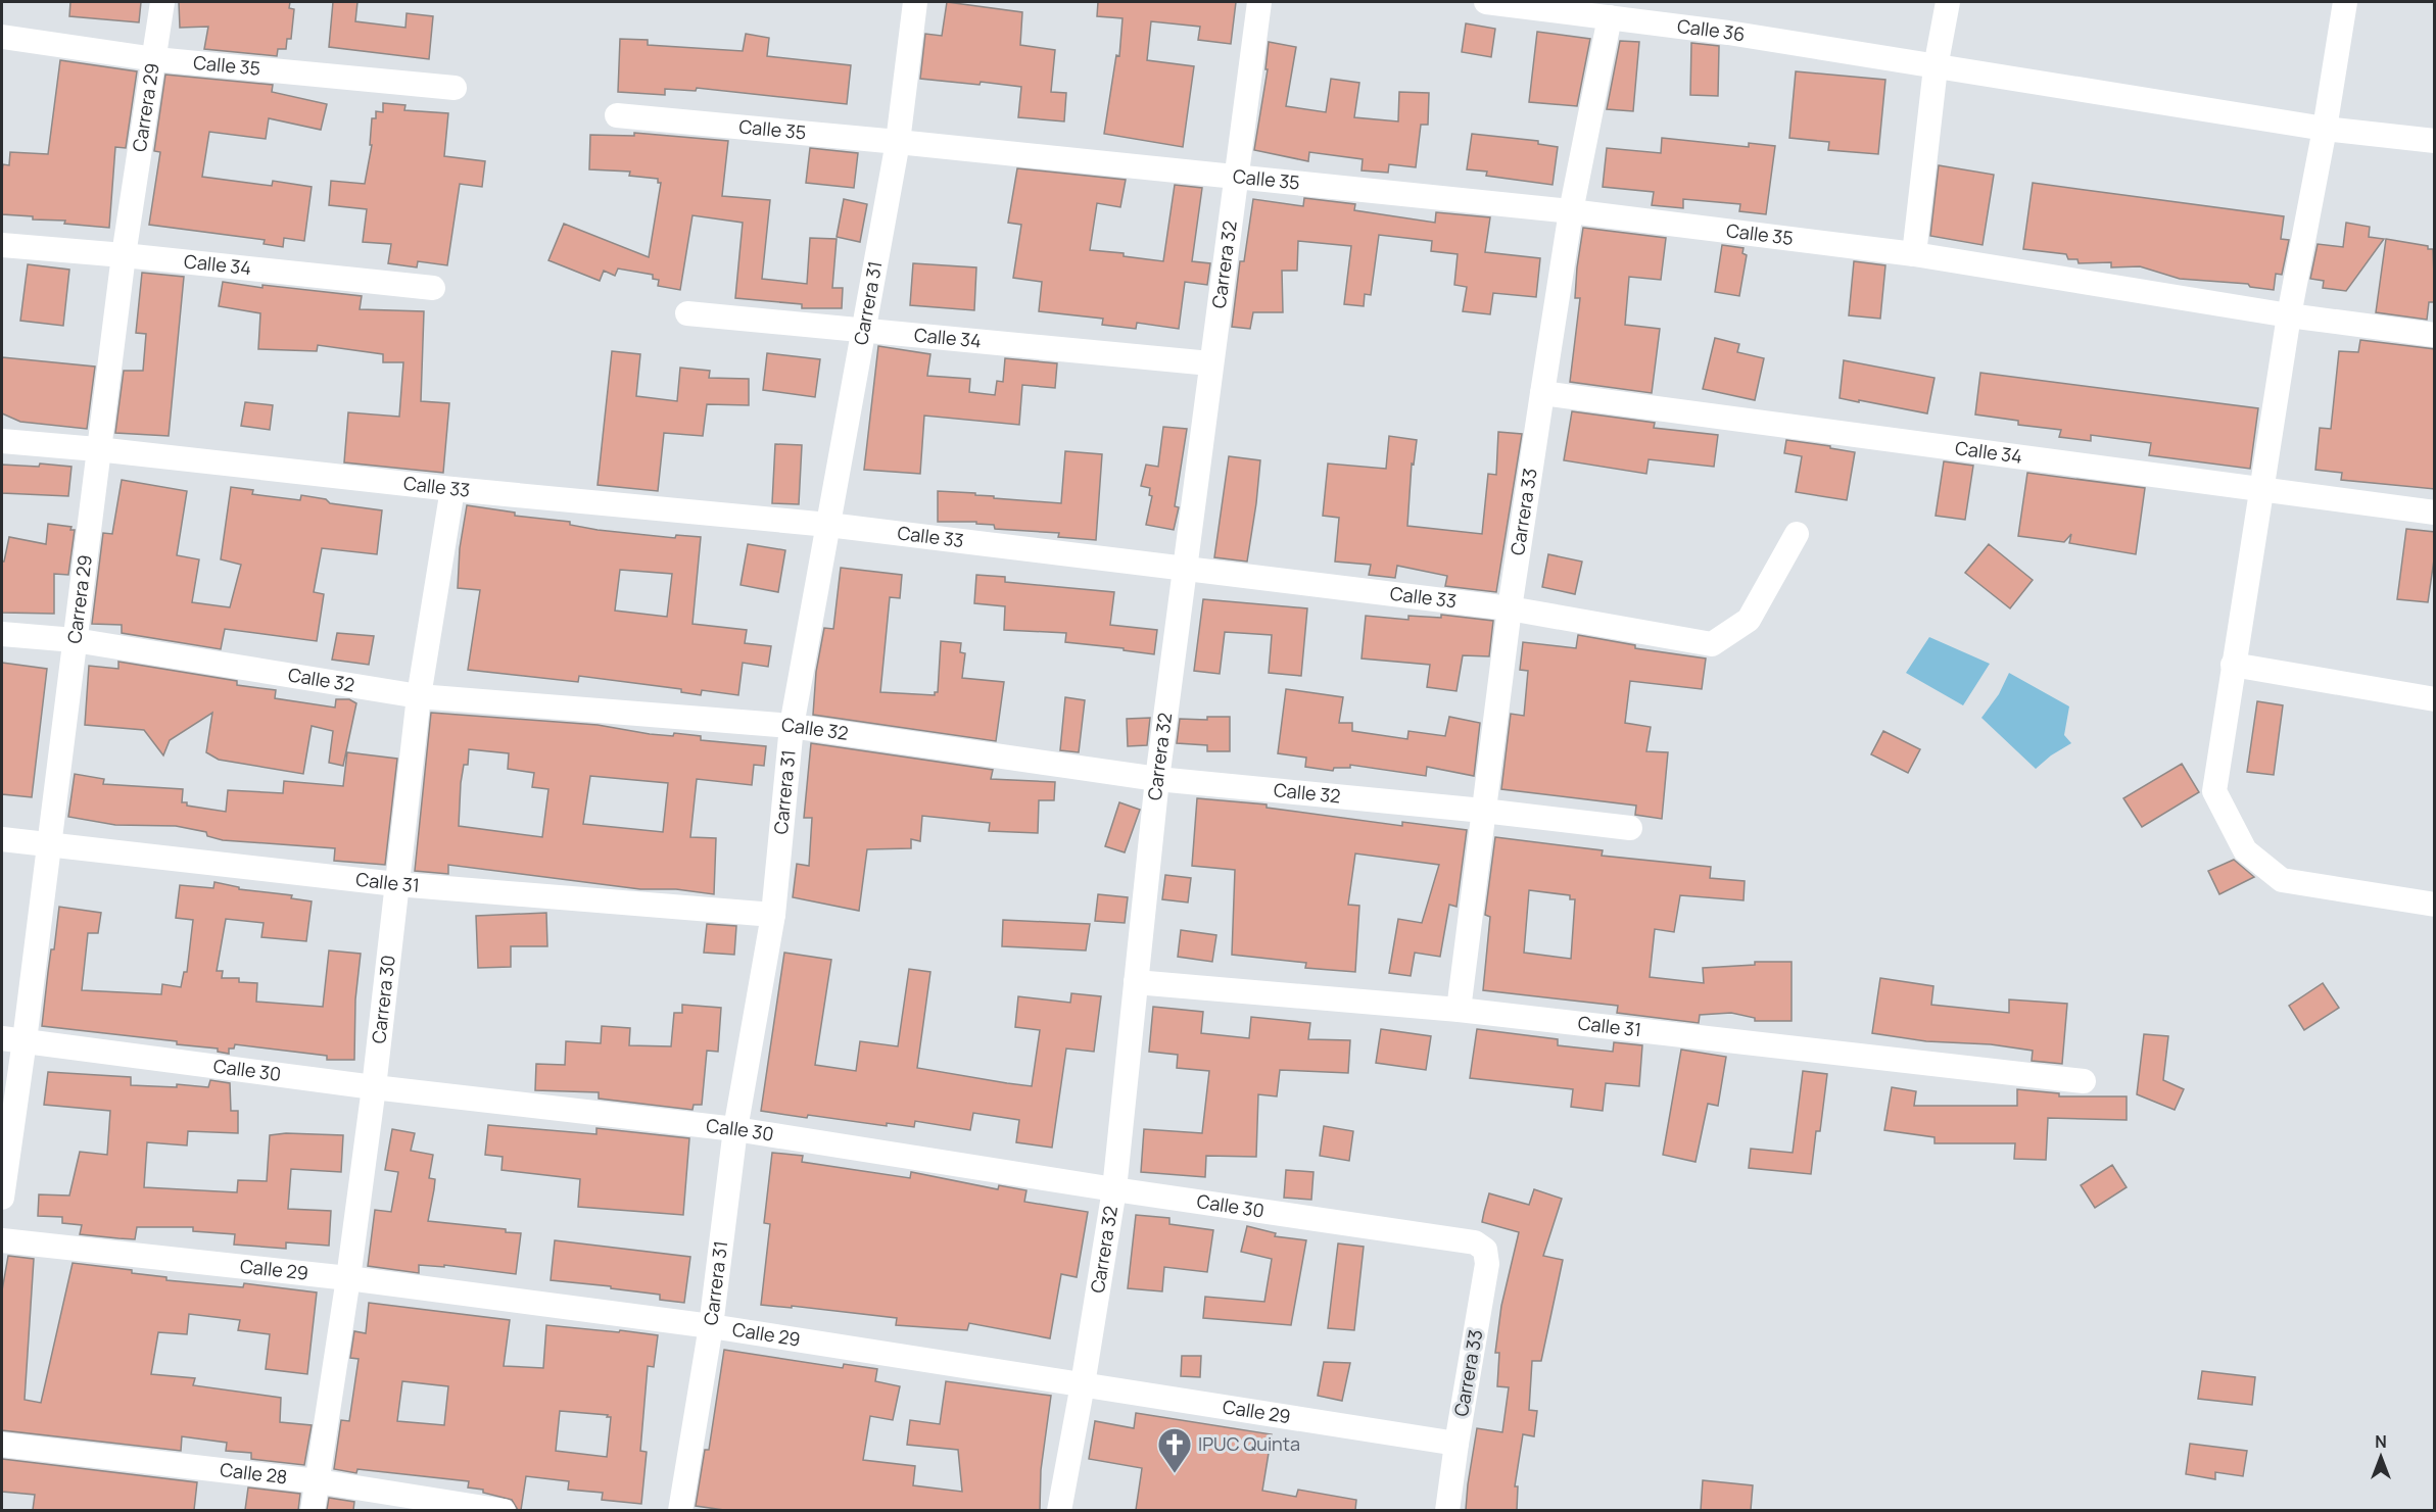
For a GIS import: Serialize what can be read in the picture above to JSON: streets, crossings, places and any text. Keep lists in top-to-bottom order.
{
  "streets": {
    "street": [
      "Calle 36",
      "Calle 35",
      "Carrera 29",
      "Carrera 32",
      "Calle 34",
      "Carrera 31",
      "Calle 33",
      "Carrera 33",
      "Calle 32",
      "Calle 31",
      "Carrera 30",
      "Calle 30",
      "Calle 29",
      "Calle 28"
    ]
  },
  "crossings": [
    ["Calle 36", "Carrera 33"],
    ["Calle 35", "Carrera 29"],
    ["Calle 35", "Carrera 32"],
    ["Calle 35", "Carrera 31"],
    ["Calle 35", "Carrera 33"],
    ["Carrera 29", "Calle 34"],
    ["Carrera 29", "Calle 33"],
    ["Carrera 29", "Calle 32"],
    ["Carrera 29", "Calle 31"],
    ["Carrera 29", "Calle 30"],
    ["Carrera 32", "Calle 34"],
    ["Carrera 32", "Calle 33"],
    ["Carrera 32", "Calle 32"],
    ["Carrera 32", "Calle 31"],
    ["Carrera 32", "Calle 30"],
    ["Carrera 32", "Calle 29"],
    ["Calle 34", "Carrera 31"],
    ["Calle 34", "Carrera 33"],
    ["Carrera 31", "Calle 33"],
    ["Carrera 31", "Calle 32"],
    ["Carrera 31", "Calle 31"],
    ["Carrera 31", "Calle 30"],
    ["Carrera 31", "Calle 29"],
    ["Calle 33", "Carrera 33"],
    ["Calle 33", "Carrera 30"],
    ["Carrera 33", "Calle 32"],
    ["Carrera 33", "Calle 31"],
    ["Carrera 33", "Calle 30"],
    ["Carrera 33", "Calle 29"],
    ["Calle 32", "Carrera 30"],
    ["Calle 31", "Carrera 30"],
    ["Carrera 30", "Calle 30"],
    ["Carrera 30", "Calle 29"],
    ["Carrera 30", "Calle 28"]
  ],
  "places": {
    "church": ["IPUC Quinta"]
  },
  "north": "top"
}
